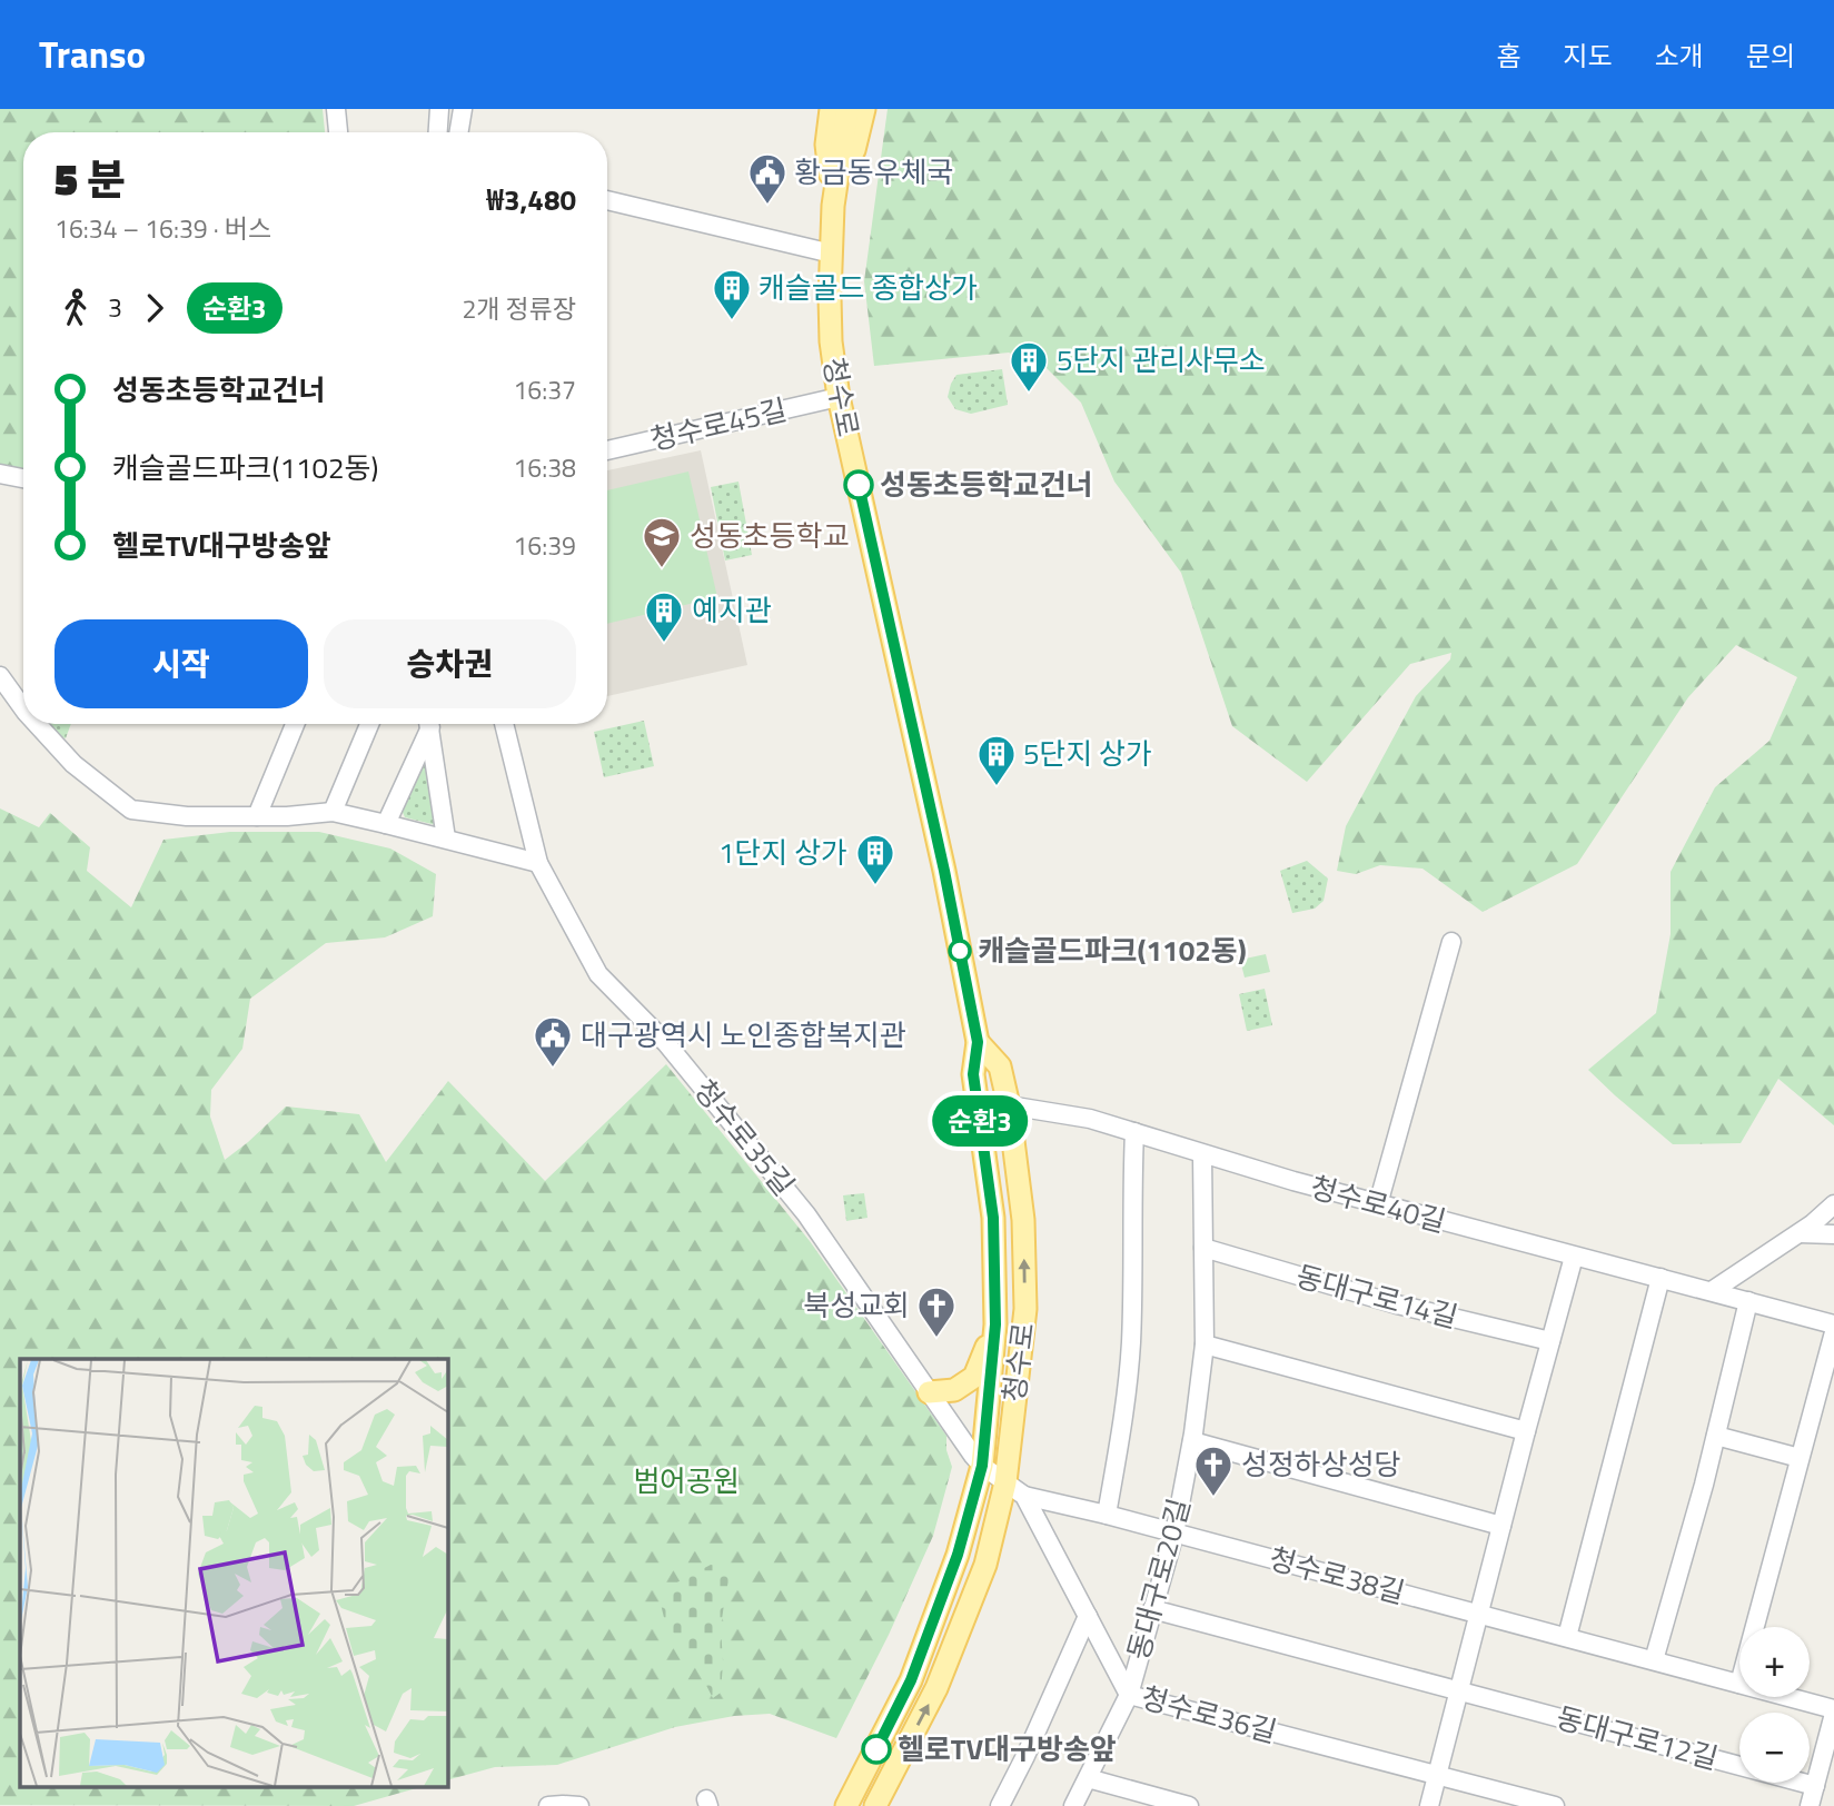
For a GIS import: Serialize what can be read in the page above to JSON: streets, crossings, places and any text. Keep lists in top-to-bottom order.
{
  "streets": {
    "main road": ["청수로"],
    "street": [
      "청수로45길",
      "청수로35길",
      "청수로40길",
      "동대구로14길",
      "청수로38길",
      "동대구로20길",
      "청수로36길",
      "동대구로12길"
    ]
  },
  "crossings": [
    ["청수로", "청수로45길"],
    ["청수로", "청수로35길"],
    ["청수로", "청수로40길"],
    ["청수로", "청수로36길"],
    ["청수로35길", "청수로36길"],
    ["청수로40길", "동대구로20길"],
    ["동대구로14길", "동대구로20길"],
    ["청수로38길", "동대구로20길"],
    ["청수로38길", "청수로36길"],
    ["동대구로20길", "청수로36길"]
  ],
  "parks": ["범어공원"],
  "places": {
    "public building": ["황금동우체국", "대구광역시 노인종합복지관"],
    "building": [
      "캐슬골드 종합상가",
      "5단지 관리사무소",
      "예지관",
      "5단지 상가",
      "1단지 상가"
    ],
    "other": ["성동초등학교건너", "캐슬골드파크(1102동)", "헬로TV대구방송앞"],
    "school or university": ["성동초등학교"],
    "church": ["북성교회", "성정하상성당"]
  },
  "lines": ["bus line 순환3"],
  "page": {
    "header": "Transo",
    "nav": [
      "홈",
      "지도",
      "소개",
      "문의"
    ],
    "on_map": "순환3",
    "heading": ["5 분", "16:34 – 16:39 · 버스", "₩3,480"],
    "legs": ["3", "순환3", "2개 정류장"],
    "list": [
      {
        "name": "성동초등학교건너",
        "value": "16:37"
      },
      {
        "name": "캐슬골드파크(1102동)",
        "value": "16:38"
      },
      {
        "name": "헬로TV대구방송앞",
        "value": "16:39"
      }
    ],
    "buttons": ["시작", "승차권"],
    "map_buttons": ["+", "−"]
  }
}
